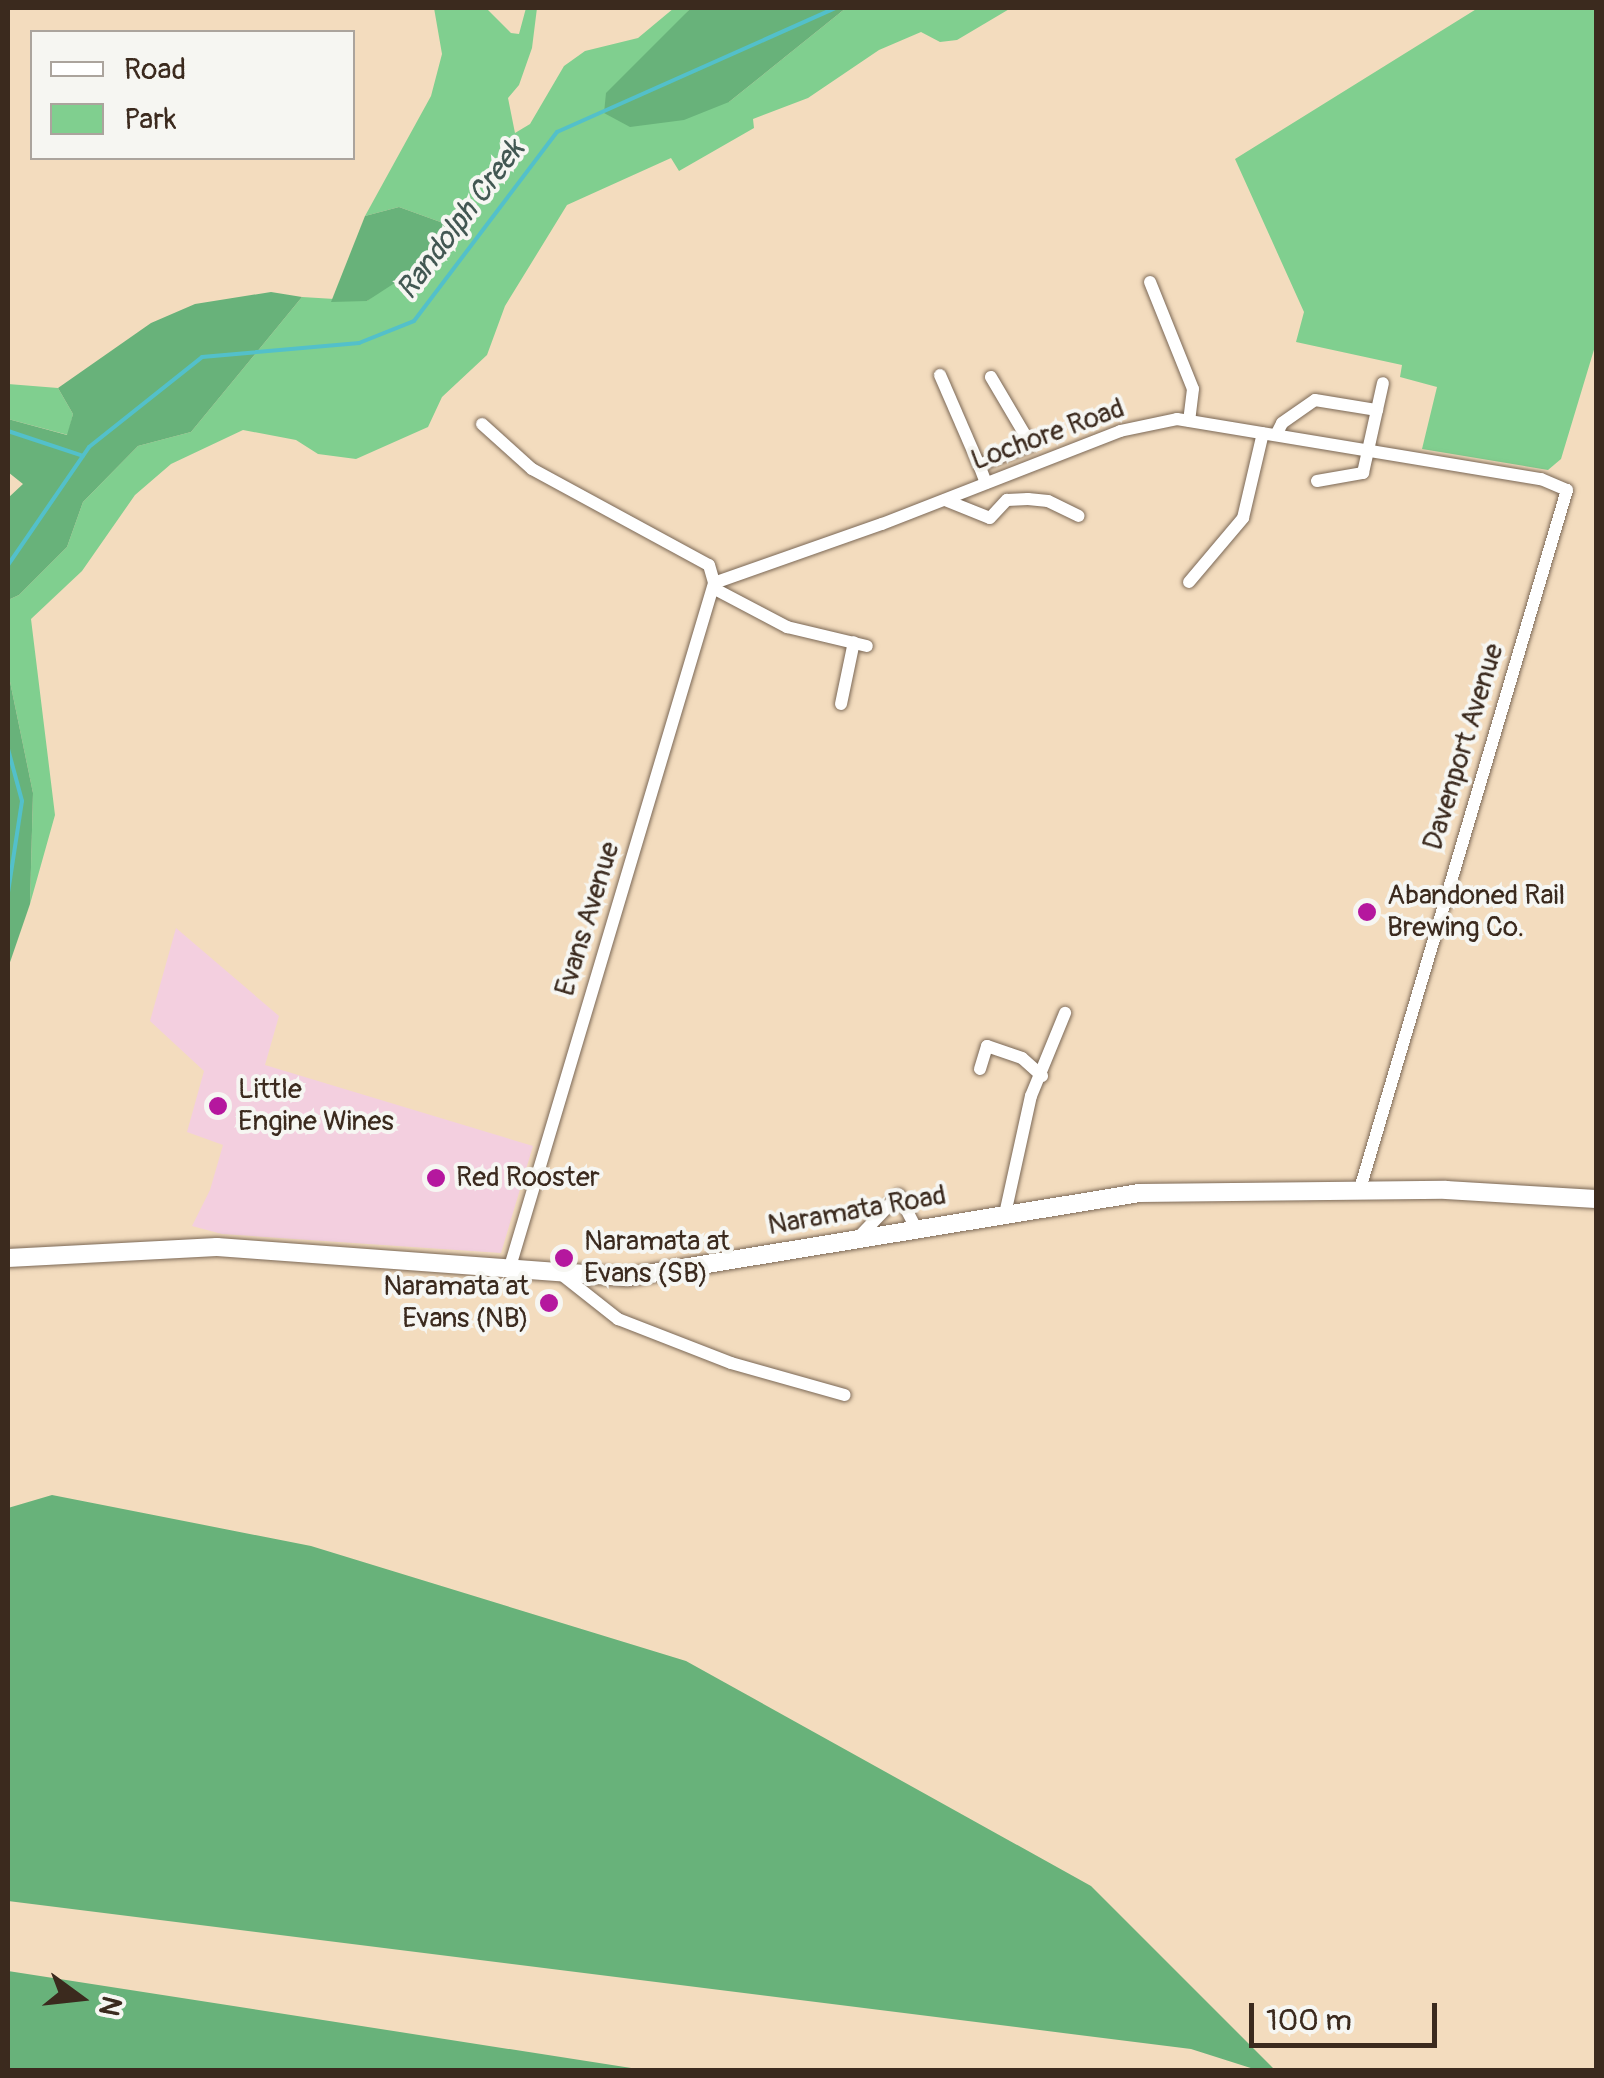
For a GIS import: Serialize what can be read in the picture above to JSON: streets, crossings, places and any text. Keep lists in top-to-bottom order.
{
  "streets": {
    "main road": ["Naramata Road"],
    "street": ["Lochore Road", "Davenport Avenue", "Evans Avenue"]
  },
  "crossings": [
    ["Lochore Road", "Davenport Avenue"],
    ["Lochore Road", "Evans Avenue"],
    ["Davenport Avenue", "Naramata Road"],
    ["Evans Avenue", "Naramata Road"]
  ],
  "water": ["Randolph Creek"],
  "places": [
    "Abandoned Rail Brewing Co.",
    "Little Engine Wines",
    "Red Rooster",
    "Naramata at Evans (SB)",
    "Naramata at Evans (NB)"
  ],
  "legend": ["Road", "Park"],
  "scale_bar": "100 m",
  "north": "right"
}
